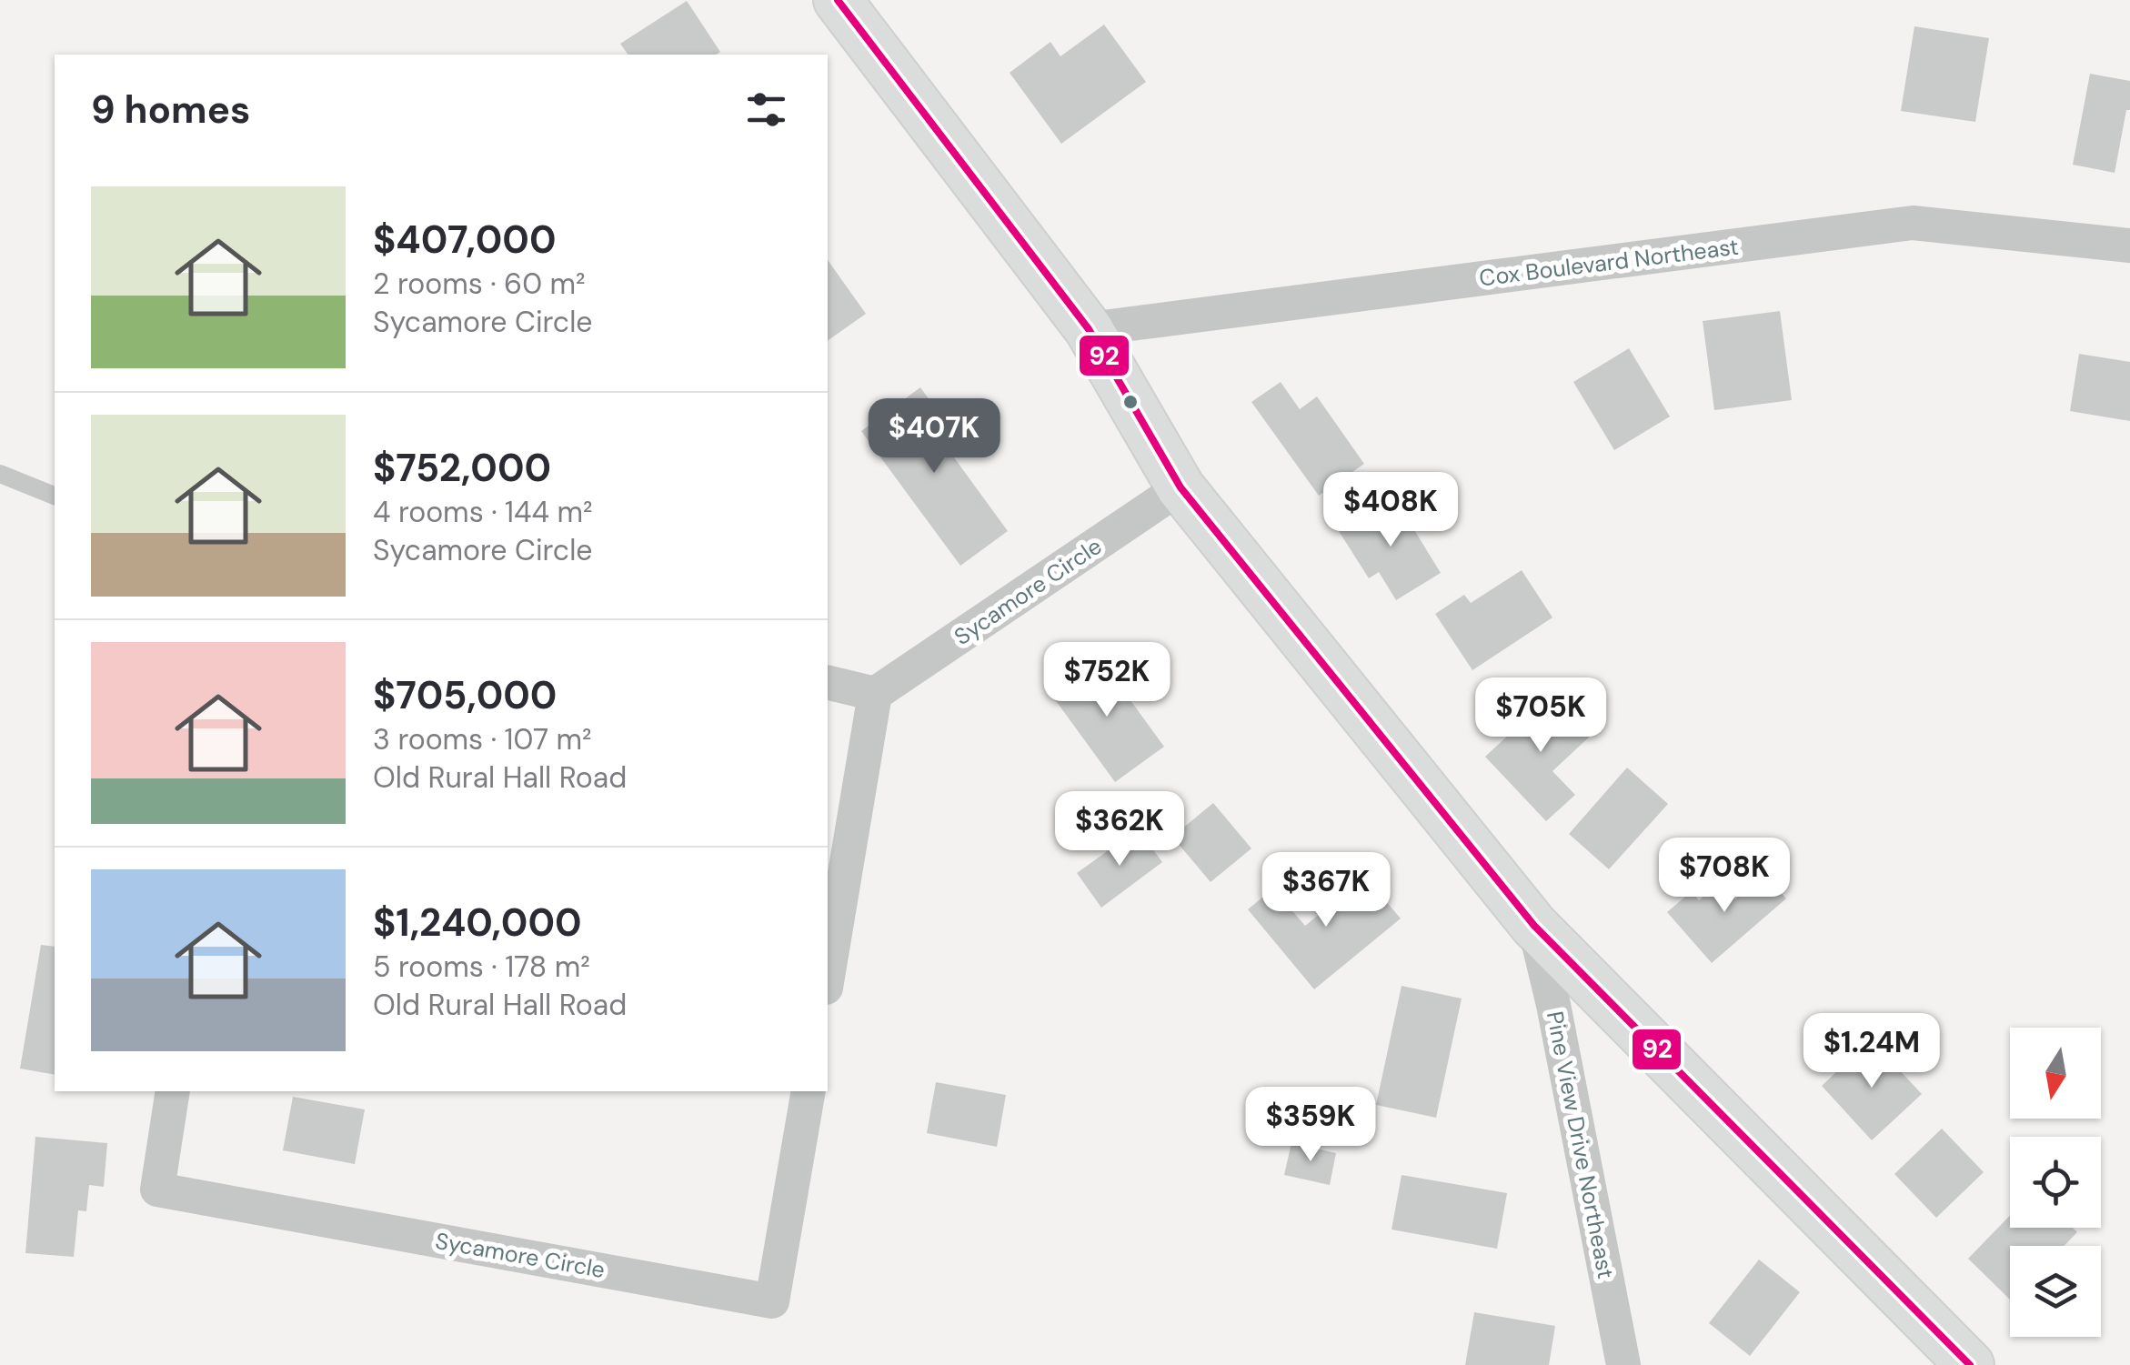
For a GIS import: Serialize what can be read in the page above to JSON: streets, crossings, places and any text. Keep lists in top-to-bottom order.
{
  "streets": {
    "street": ["Cox Boulevard Northeast", "Sycamore Circle", "Pine View Drive Northeast"]
  },
  "lines": ["transit line 92"],
  "north": "bottom",
  "page": {
    "heading": "9 homes",
    "list": [
      {
        "name": "$407,000",
        "note": "2 rooms · 60 m² · Sycamore Circle"
      },
      {
        "name": "$752,000",
        "note": "4 rooms · 144 m² · Sycamore Circle"
      },
      {
        "name": "$705,000",
        "note": "3 rooms · 107 m² · Old Rural Hall Road"
      },
      {
        "name": "$1,240,000",
        "note": "5 rooms · 178 m² · Old Rural Hall Road"
      }
    ],
    "price": [
      "$407K",
      "$408K",
      "$752K",
      "$705K",
      "$362K",
      "$708K",
      "$367K",
      "$1.24M",
      "$359K"
    ]
  }
}
